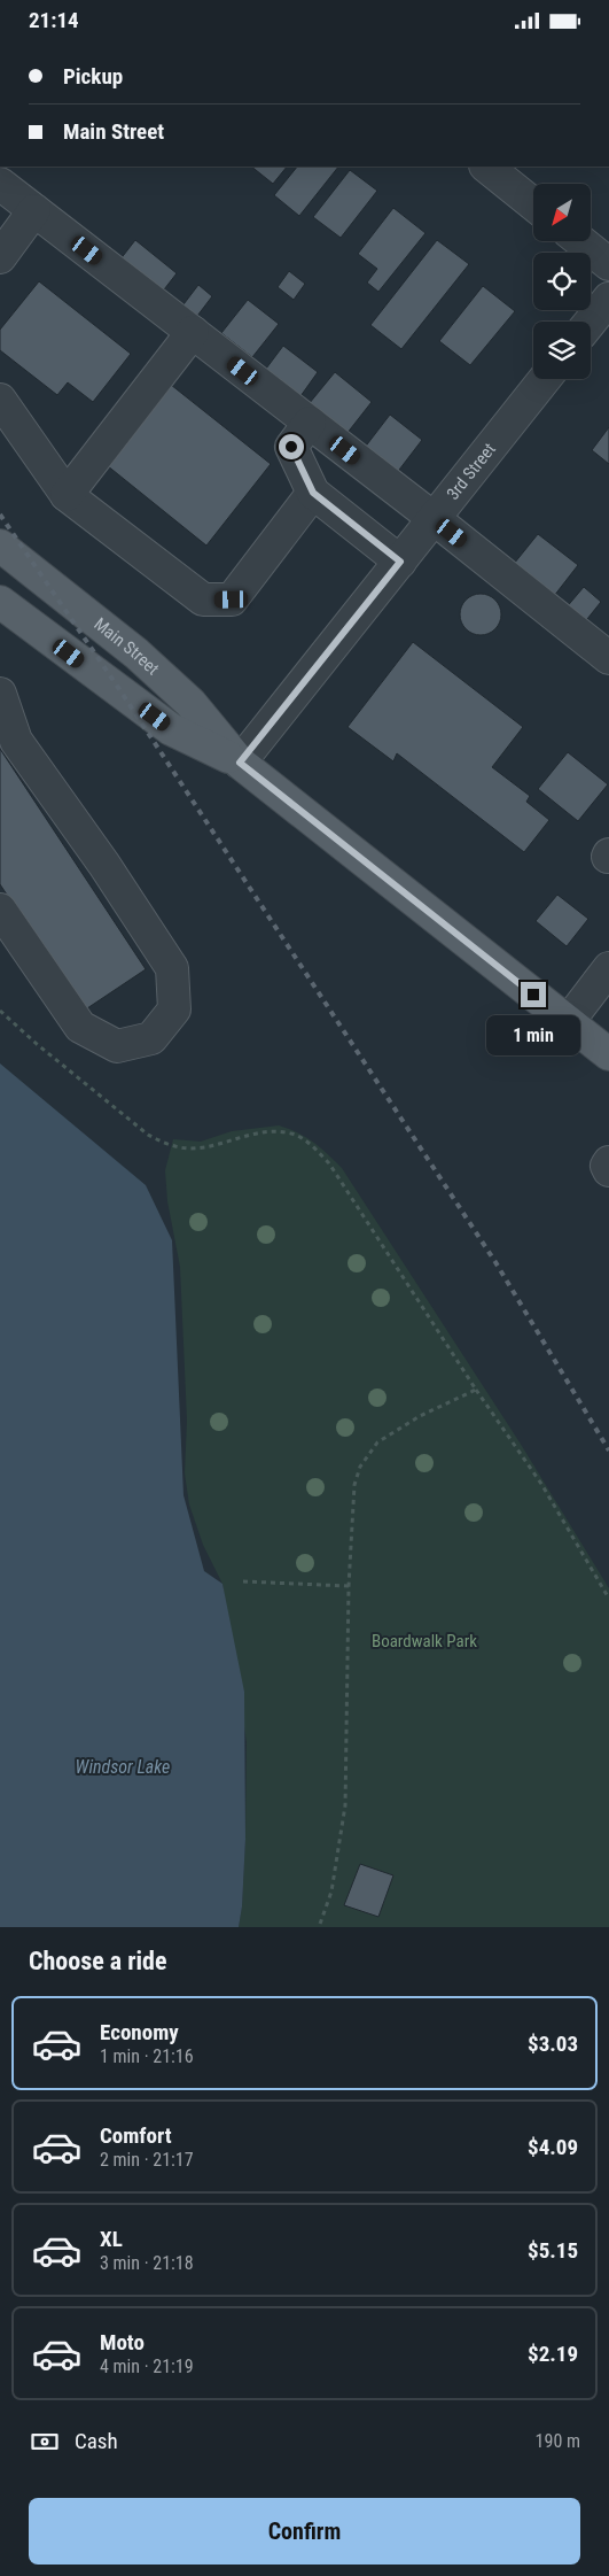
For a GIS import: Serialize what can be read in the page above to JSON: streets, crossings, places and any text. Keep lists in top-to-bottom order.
{
  "streets": {
    "main road": ["Main Street"],
    "street": ["3rd Street"]
  },
  "crossings": [
    ["3rd Street", "Main Street"]
  ],
  "water": ["Windsor Lake"],
  "parks": ["Boardwalk Park"],
  "north": "bottom left",
  "page": {
    "status": "21:14",
    "banner": ["Pickup", "Main Street"],
    "bubble": "1 min",
    "heading": "Choose a ride",
    "list": [
      {
        "name": "Economy",
        "note": "1 min · 21:16",
        "value": "$3.03"
      },
      {
        "name": "Comfort",
        "note": "2 min · 21:17",
        "value": "$4.09"
      },
      {
        "name": "XL",
        "note": "3 min · 21:18",
        "value": "$5.15"
      },
      {
        "name": "Moto",
        "note": "4 min · 21:19",
        "value": "$2.19"
      }
    ],
    "pay": ["Cash", "190 m"],
    "buttons": "Confirm"
  }
}
